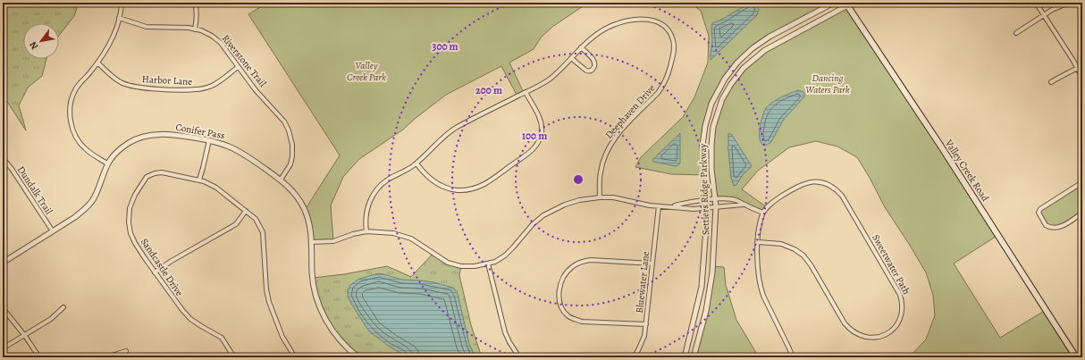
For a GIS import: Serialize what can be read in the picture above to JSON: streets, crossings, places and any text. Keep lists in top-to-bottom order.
{
  "streets": {
    "main road": ["Valley Creek Road"],
    "street": [
      "Riverstone Trail",
      "Harbor Lane",
      "Deephaven Drive",
      "Conifer Pass",
      "Settlers Ridge Parkway",
      "Dundalk Trail",
      "Sweetwater Path",
      "Sandcastle Drive",
      "Bluewater Lane"
    ]
  },
  "crossings": [
    ["Riverstone Trail", "Harbor Lane"],
    ["Riverstone Trail", "Conifer Pass"],
    ["Conifer Pass", "Dundalk Trail"],
    ["Valley Creek Road", "Settlers Ridge Parkway"]
  ],
  "parks": ["Valley Creek Park", "Dancing Waters Park"],
  "north": "bottom left",
  "rings": ["300 m", "200 m", "100 m"]
}
